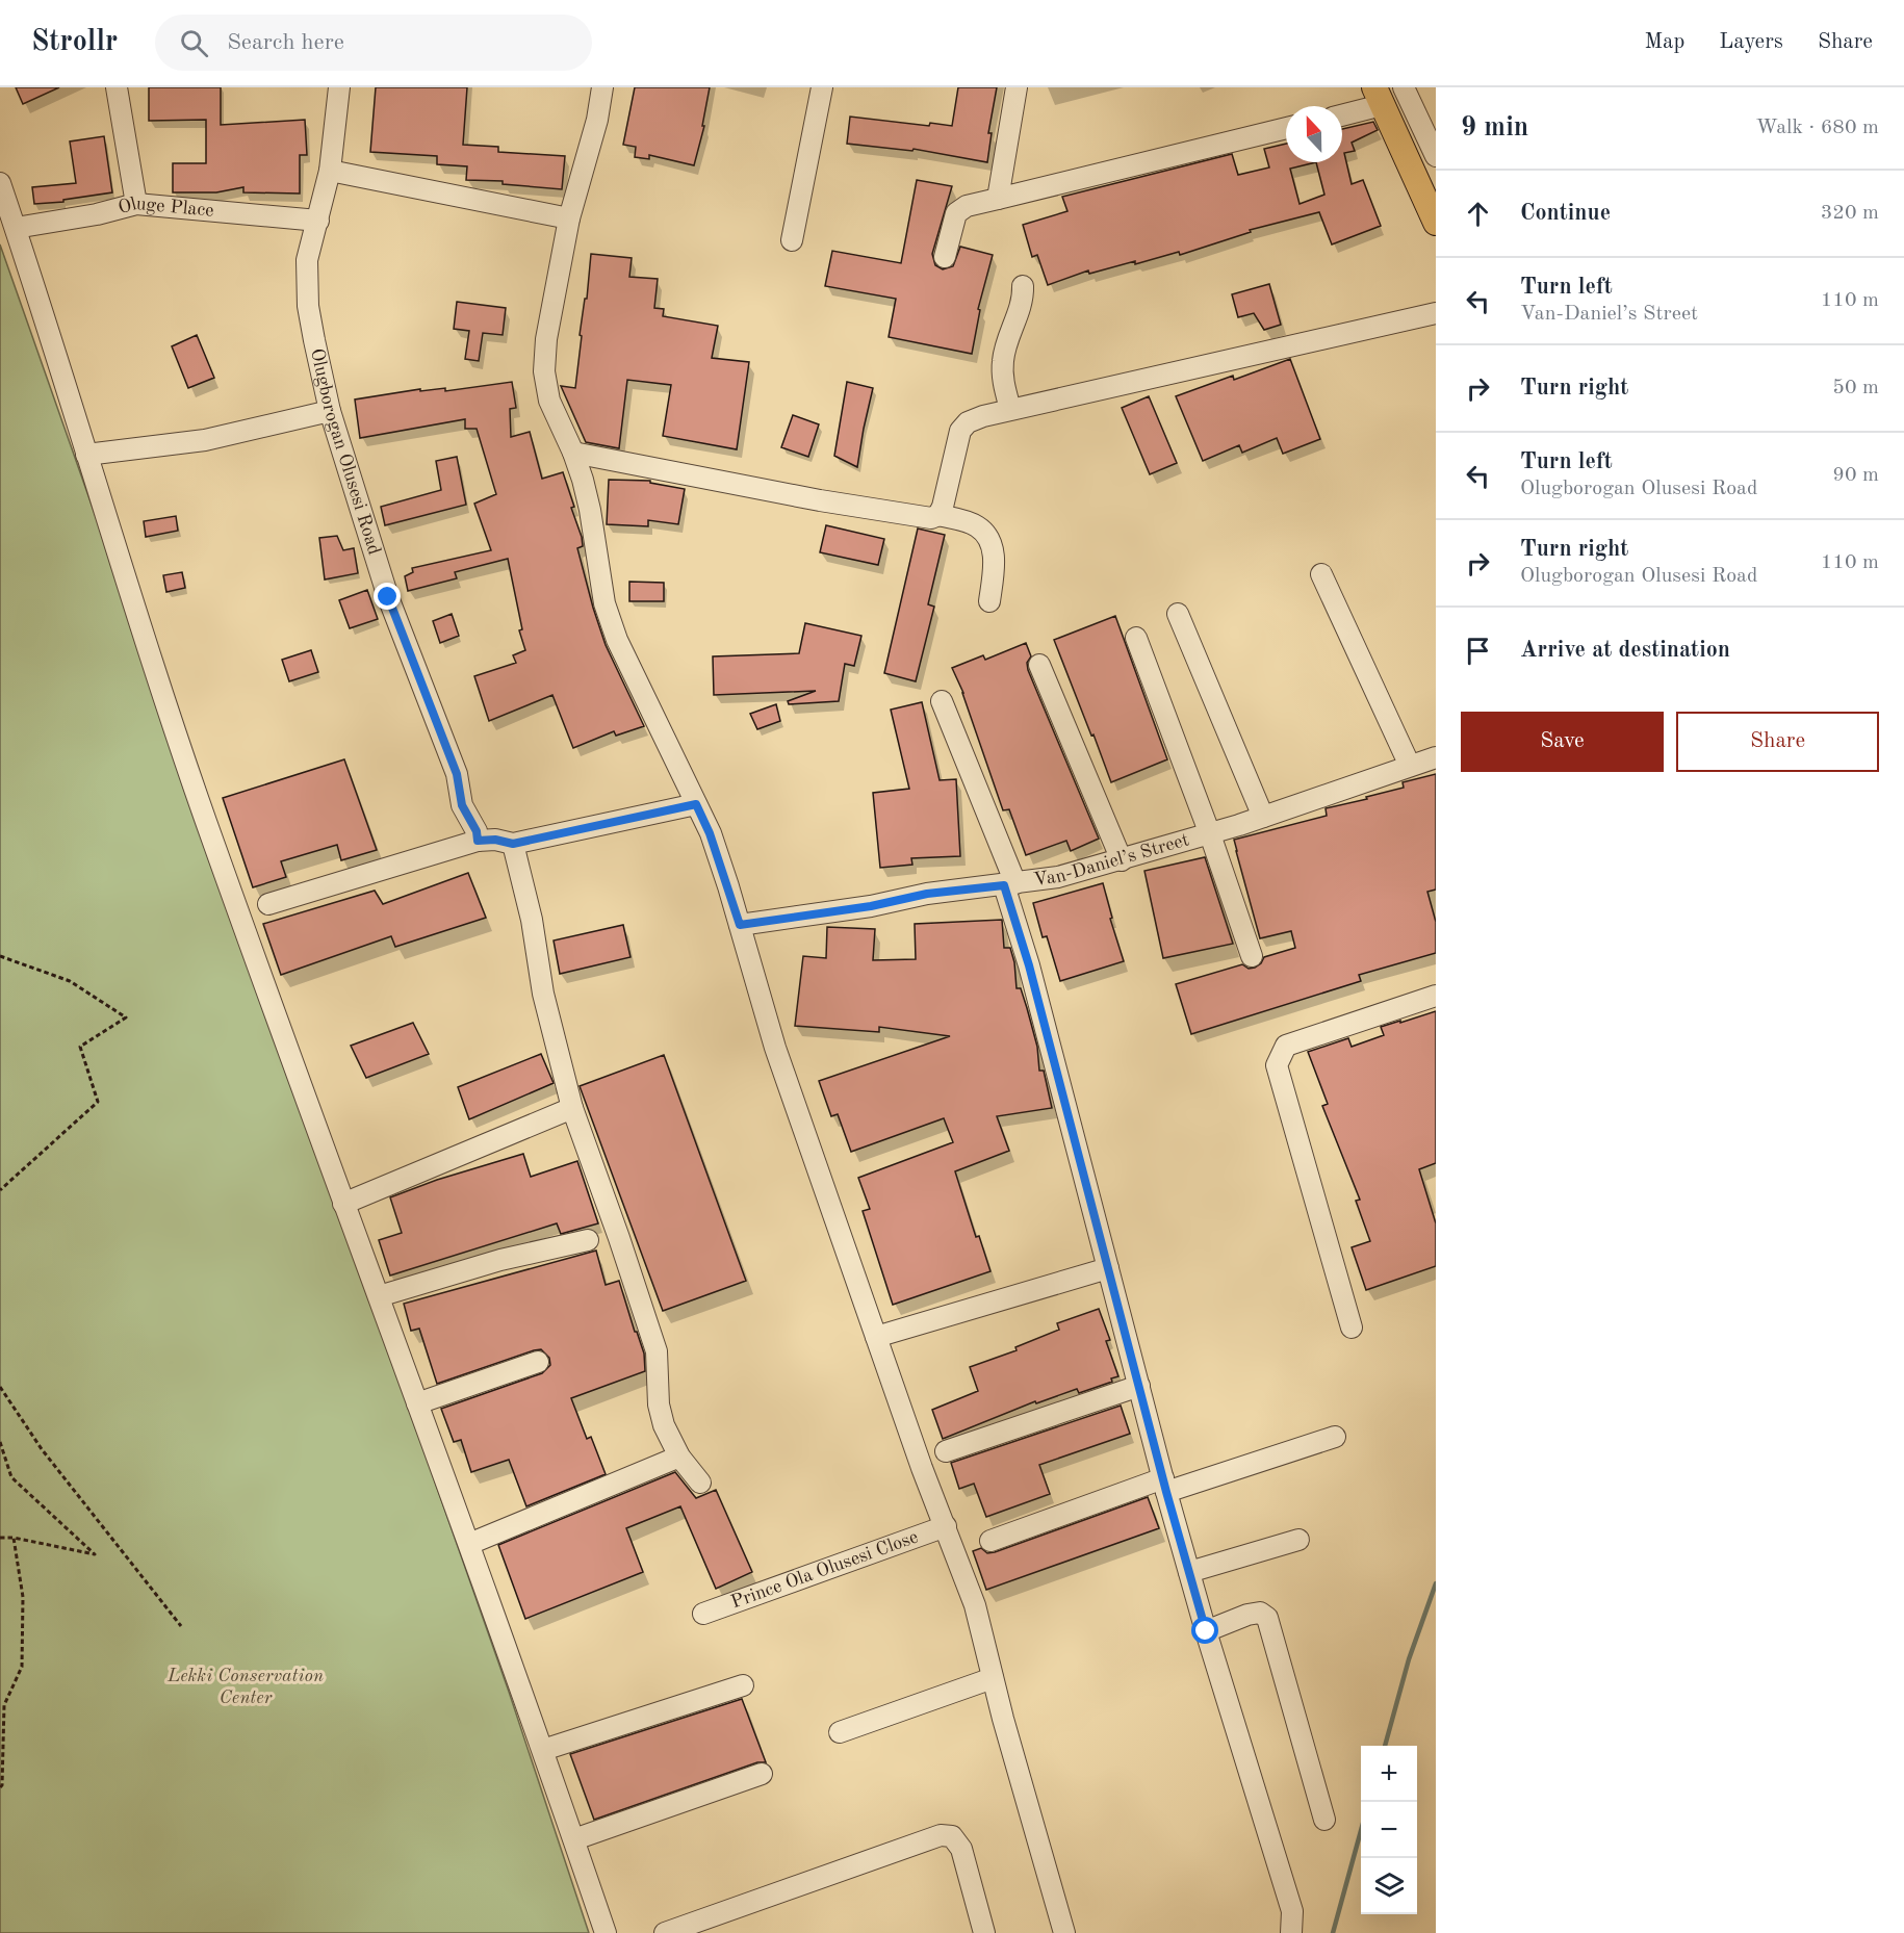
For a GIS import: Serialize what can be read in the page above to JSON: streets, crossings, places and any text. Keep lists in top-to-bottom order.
{
  "streets": {
    "street": [
      "Oluge Place",
      "Olugborogan Olusesi Road",
      "Van-Daniel’s Street",
      "Prince Ola Olusesi Close"
    ]
  },
  "crossings": [
    ["Oluge Place", "Olugborogan Olusesi Road"]
  ],
  "parks": ["Lekki Conservation Center"],
  "north": "top",
  "page": {
    "header": "Strollr",
    "search": "Search here",
    "nav": ["Map", "Layers", "Share"],
    "heading": ["9 min", "Walk · 680 m"],
    "list": [
      ["Continue", "320 m"],
      ["Turn left", "Van-Daniel’s Street", "110 m"],
      ["Turn right", "50 m"],
      ["Turn left", "Olugborogan Olusesi Road", "90 m"],
      ["Turn right", "Olugborogan Olusesi Road", "110 m"],
      "Arrive at destination"
    ],
    "buttons": ["Save", "Share"],
    "map_buttons": ["+", "−"]
  }
}
